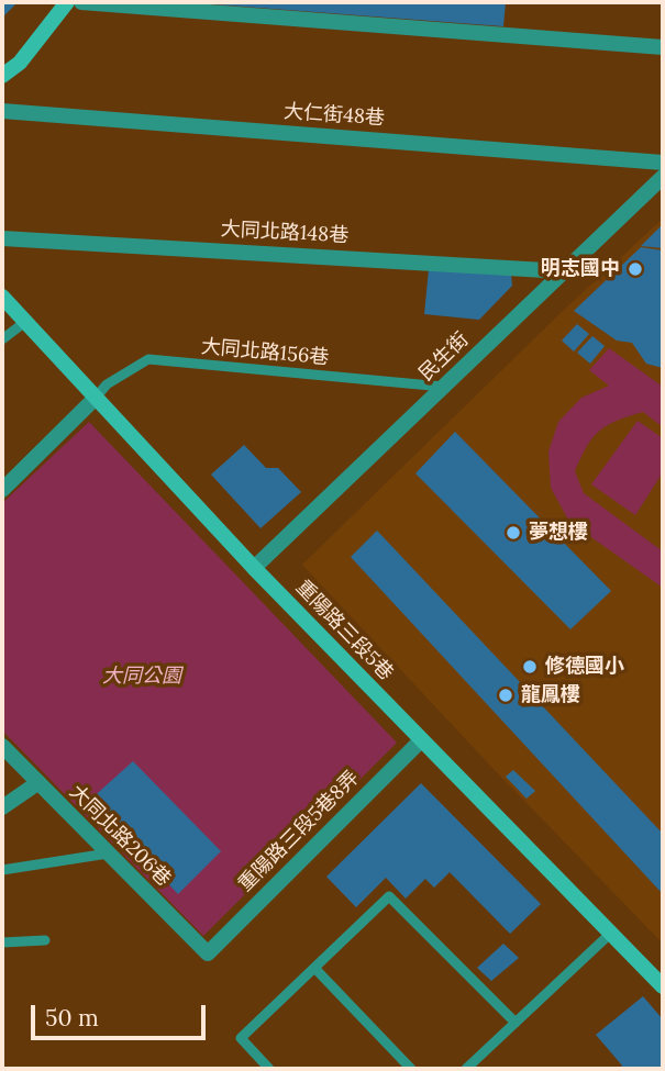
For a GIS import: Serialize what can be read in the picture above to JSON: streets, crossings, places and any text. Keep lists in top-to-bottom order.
{
  "streets": {
    "street": [
      "大仁街48巷",
      "大同北路148巷",
      "民生街",
      "重陽路三段5巷",
      "重陽路三段5巷8弄",
      "大同北路206巷"
    ],
    "lane": ["大同北路156巷"]
  },
  "crossings": [
    ["大同北路148巷", "民生街"],
    ["大同北路156巷", "民生街"],
    ["大同北路156巷", "重陽路三段5巷"],
    ["民生街", "重陽路三段5巷"],
    ["重陽路三段5巷", "重陽路三段5巷8弄"],
    ["重陽路三段5巷8弄", "大同北路206巷"]
  ],
  "parks": ["大同公園"],
  "places": [
    "明志國中",
    "夢想樓",
    "修德國小",
    "龍鳳樓"
  ],
  "scale_bar": "50 m"
}
